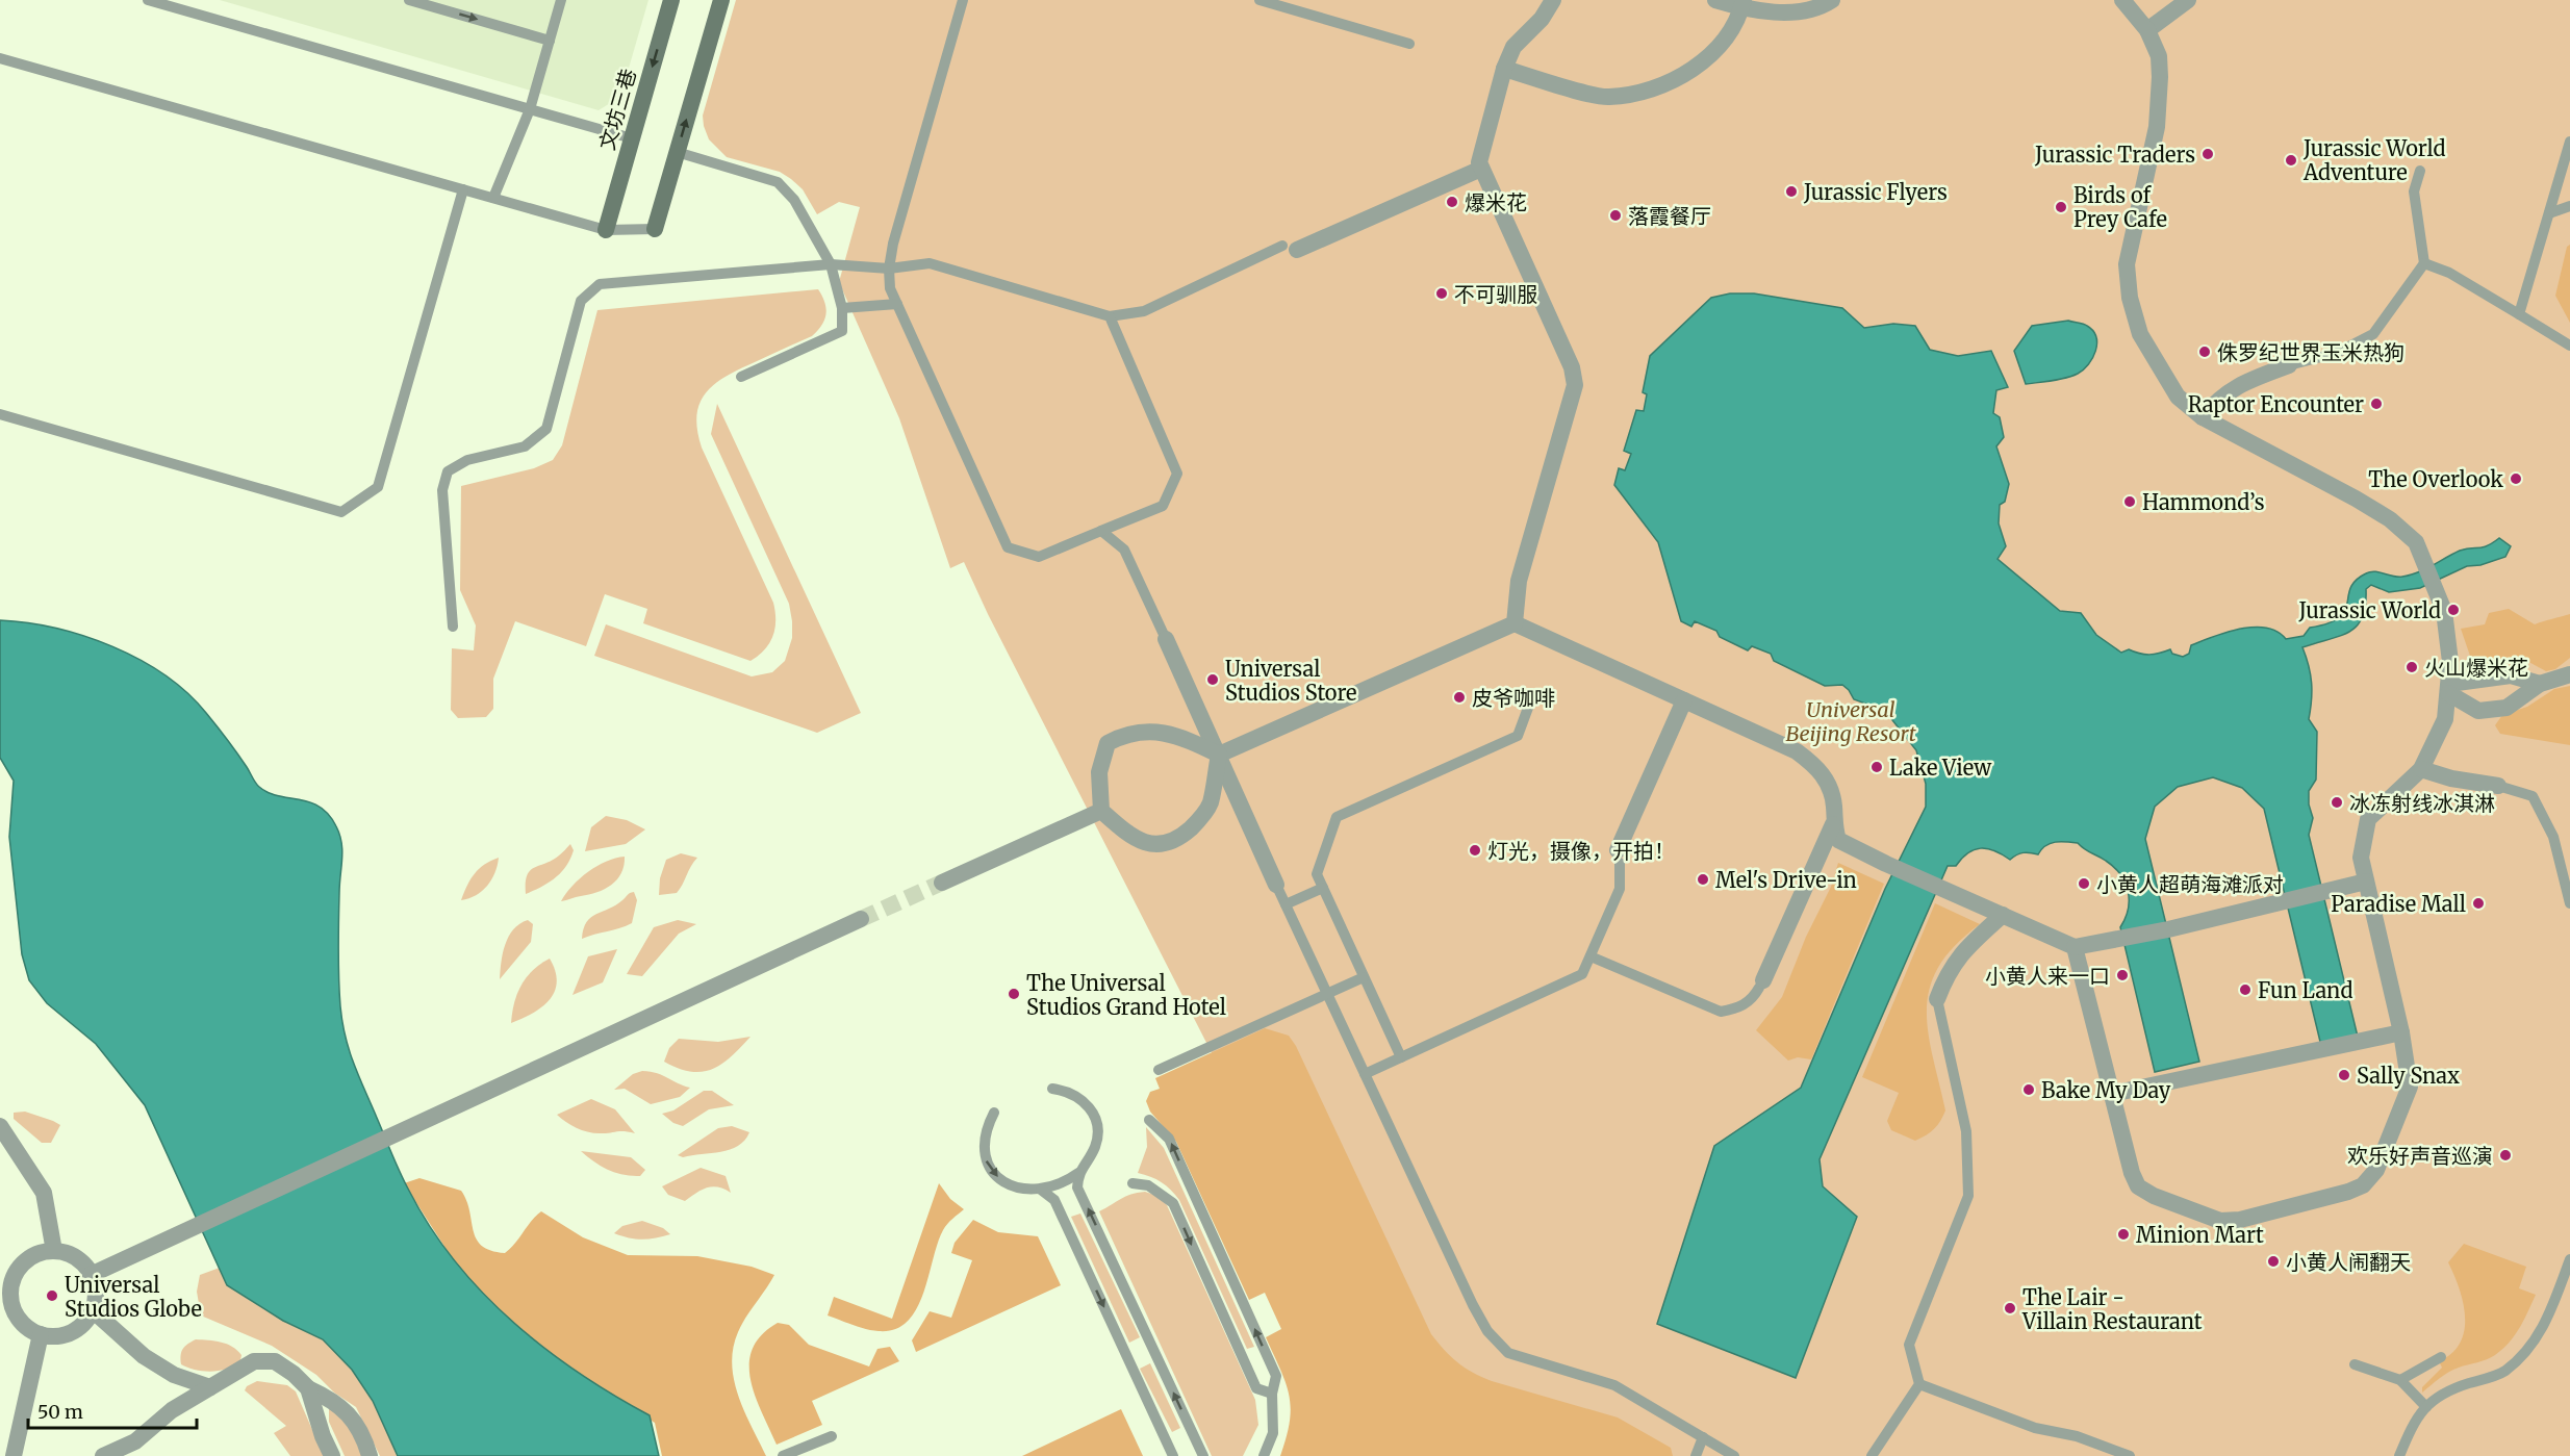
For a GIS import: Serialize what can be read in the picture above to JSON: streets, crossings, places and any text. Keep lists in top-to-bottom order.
{
  "streets": {
    "main road": ["文坊三巷"]
  },
  "parks": ["Universal Beijing Resort"],
  "places": [
    "Jurassic Traders",
    "Jurassic World Adventure",
    "Jurassic Flyers",
    "爆米花",
    "Birds of Prey Cafe",
    "落霞餐厅",
    "不可驯服",
    "侏罗纪世界玉米热狗",
    "Raptor Encounter",
    "The Overlook",
    "Hammond’s",
    "Jurassic World",
    "火山爆米花",
    "Universal Studios Store",
    "皮爷咖啡",
    "Lake View",
    "冰冻射线冰淇淋",
    "灯光，摄像，开拍！",
    "Mel's Drive-in",
    "小黄人超萌海滩派对",
    "Paradise Mall",
    "小黄人来一口",
    "Fun Land",
    "The Universal Studios Grand Hotel",
    "Sally Snax",
    "Bake My Day",
    "欢乐好声音巡演",
    "Minion Mart",
    "小黄人闹翻天",
    "Universal Studios Globe",
    "The Lair - Villain Restaurant"
  ],
  "scale_bar": "50 m"
}
